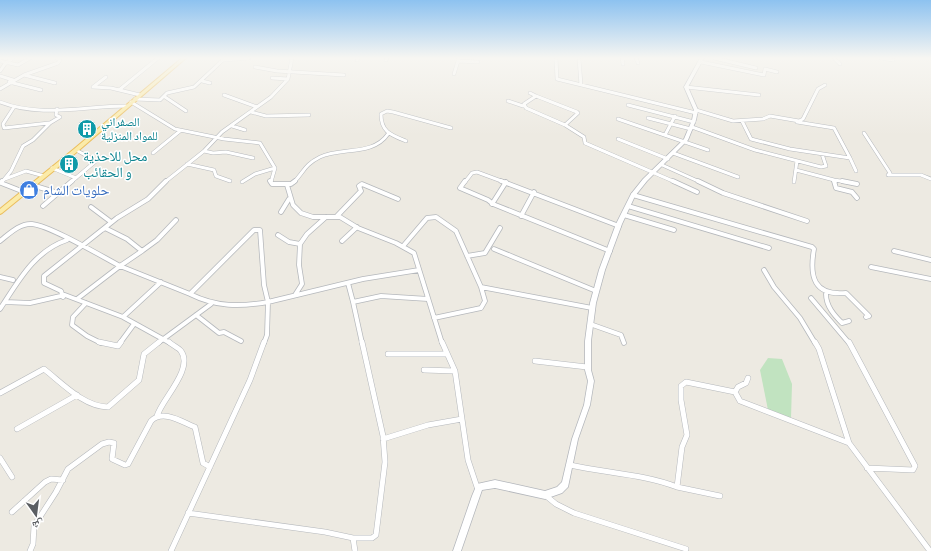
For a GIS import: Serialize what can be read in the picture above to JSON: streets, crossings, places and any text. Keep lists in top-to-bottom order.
{
  "places": {
    "building": ["الصفراني للمواد المنزلية", "محل للاحذية و الحقائب"],
    "shop": ["حلويات الشام"]
  },
  "north": "bottom"
}
